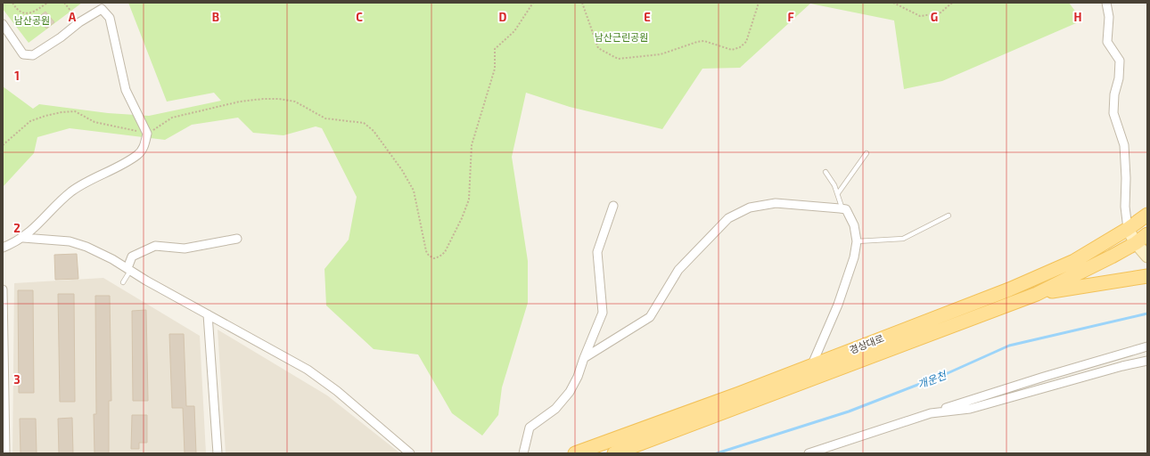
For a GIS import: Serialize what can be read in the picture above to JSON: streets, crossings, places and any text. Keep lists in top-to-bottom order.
{
  "streets": {
    "main road": ["경상대로"]
  },
  "water": ["개운천"],
  "parks": ["남산공원", "남산근린공원"],
  "grid": {
    "columns": [
      "A",
      "B",
      "C",
      "D",
      "E",
      "F",
      "G",
      "H"
    ],
    "rows": ["1", "2", "3"]
  }
}
